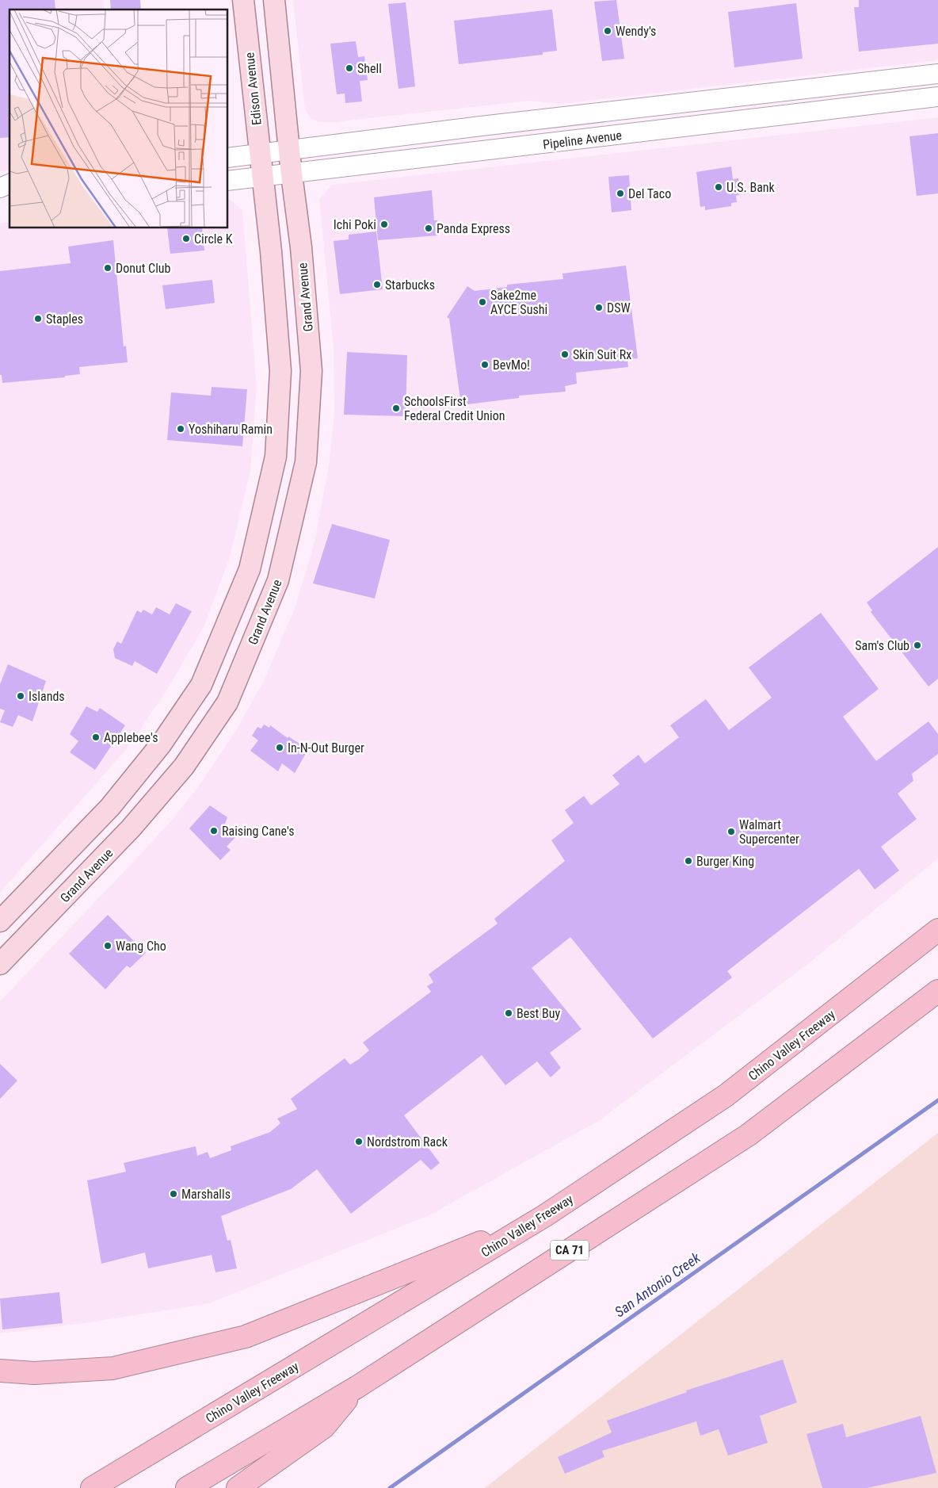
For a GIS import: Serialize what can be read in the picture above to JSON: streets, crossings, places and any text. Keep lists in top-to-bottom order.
{
  "streets": {
    "highway": ["Chino Valley Freeway", "CA 71"],
    "main road": ["Edison Avenue", "Pipeline Avenue", "Grand Avenue"]
  },
  "crossings": [
    ["Edison Avenue", "Pipeline Avenue"],
    ["Pipeline Avenue", "Grand Avenue"]
  ],
  "water": ["San Antonio Creek"],
  "places": [
    "Wendy's",
    "Shell",
    "U.S. Bank",
    "Del Taco",
    "Ichi Poki",
    "Panda Express",
    "Circle K",
    "Donut Club",
    "Starbucks",
    "Sake2me AYCE Sushi",
    "DSW",
    "Staples",
    "Skin Suit Rx",
    "BevMo!",
    "SchoolsFirst Federal Credit Union",
    "Yoshiharu Ramin",
    "Sam's Club",
    "Islands",
    "Applebee's",
    "In-N-Out Burger",
    "Raising Cane's",
    "Walmart Supercenter",
    "Burger King",
    "Wang Cho",
    "Best Buy",
    "Nordstrom Rack",
    "Marshalls"
  ]
}
